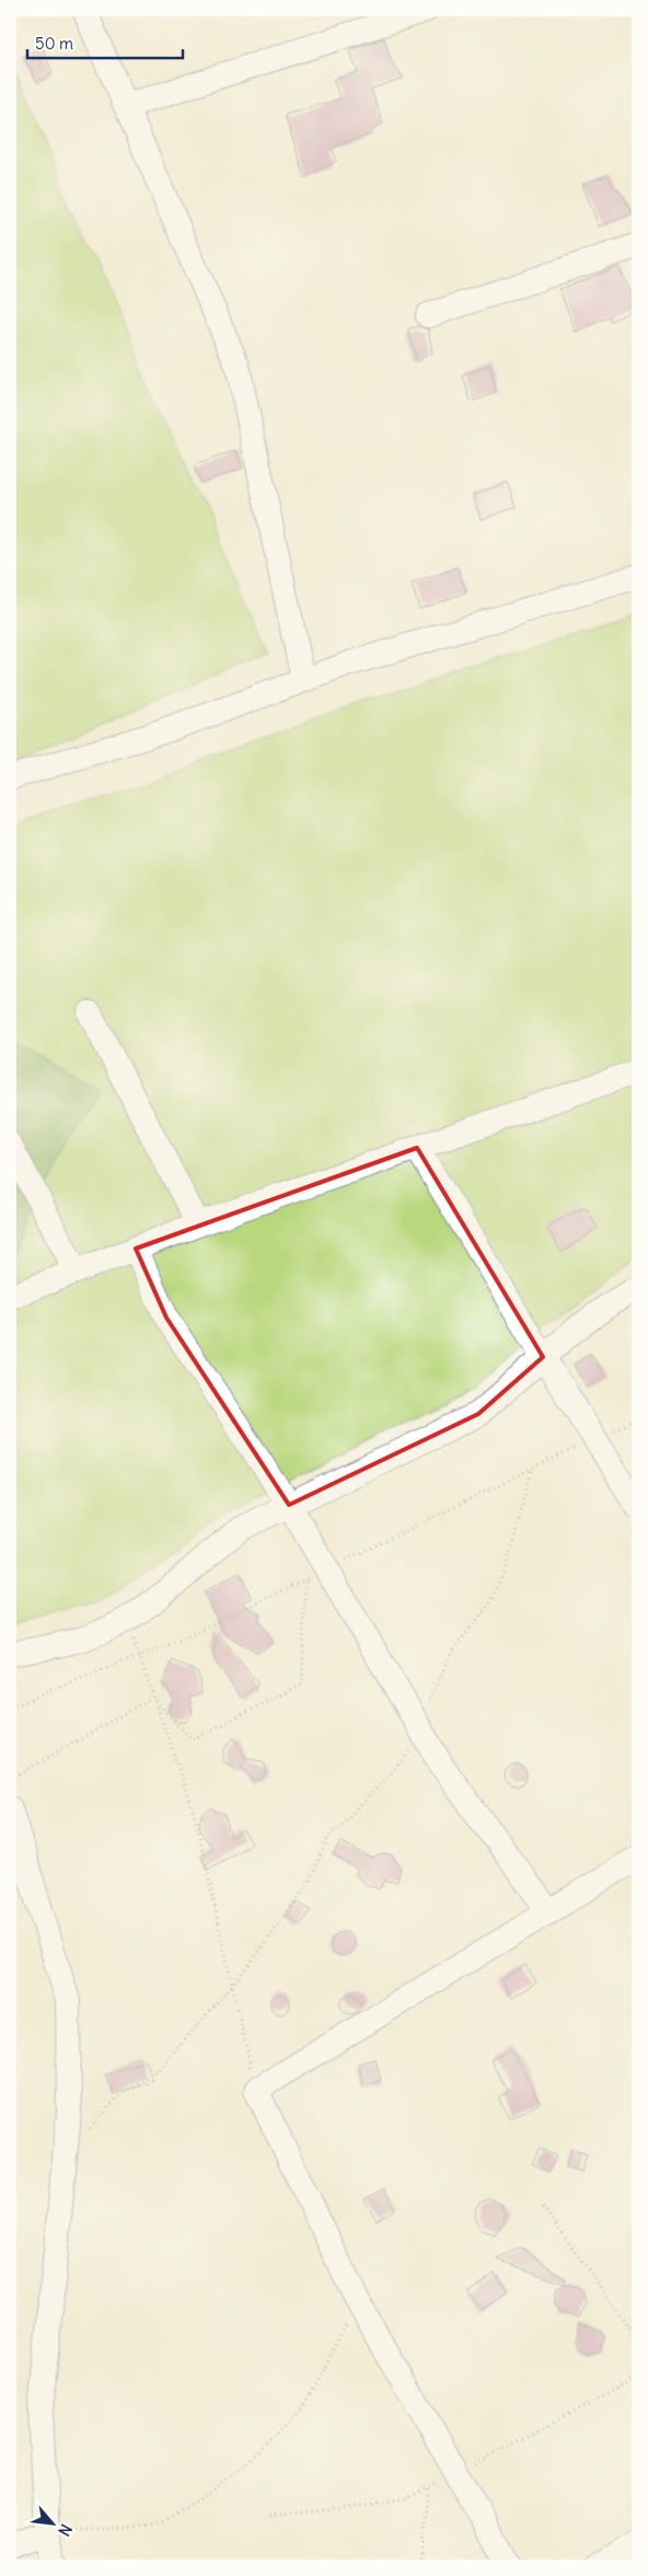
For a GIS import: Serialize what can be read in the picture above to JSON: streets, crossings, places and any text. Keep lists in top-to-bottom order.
{
  "scale_bar": "50 m",
  "north": "bottom right"
}
